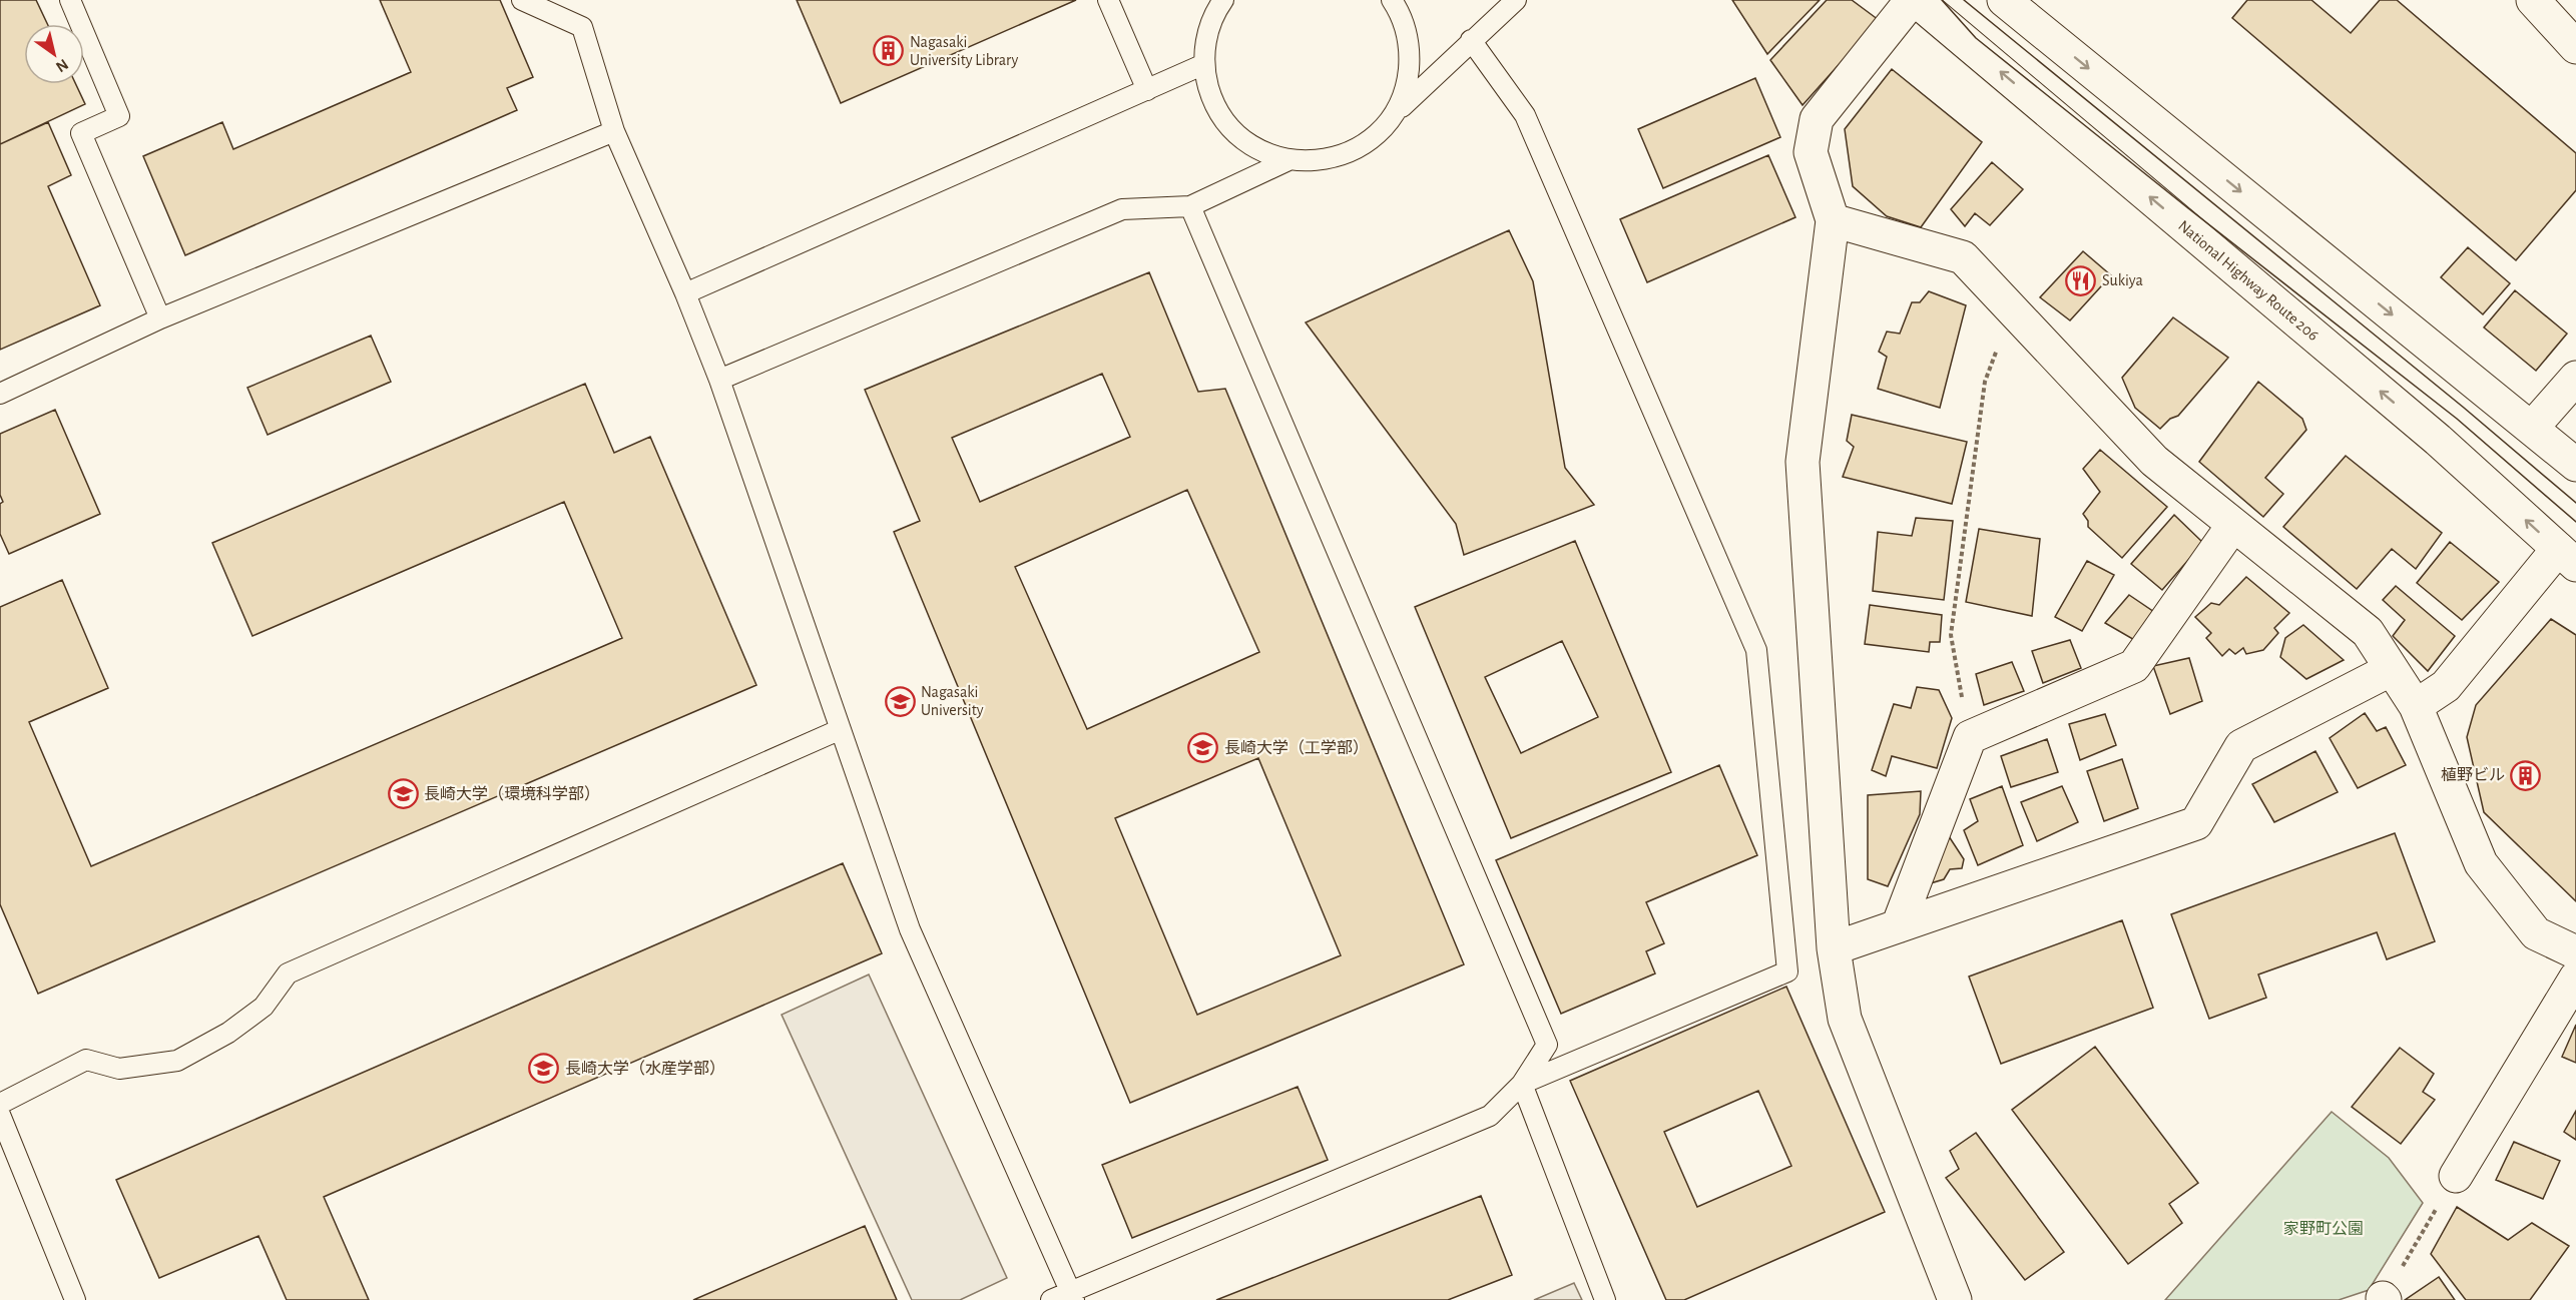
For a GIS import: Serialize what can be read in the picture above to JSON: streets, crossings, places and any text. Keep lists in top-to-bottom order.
{
  "streets": {
    "main road": ["National Highway Route 206"]
  },
  "parks": ["家野町公園"],
  "places": {
    "building": ["Nagasaki University Library", "植野ビル"],
    "restaurant": ["Sukiya"],
    "school or university": [
      "Nagasaki University",
      "長崎大学（工学部）",
      "長崎大学（環境科学部）",
      "長崎大学（水産学部）"
    ]
  },
  "north": "bottom right"
}
